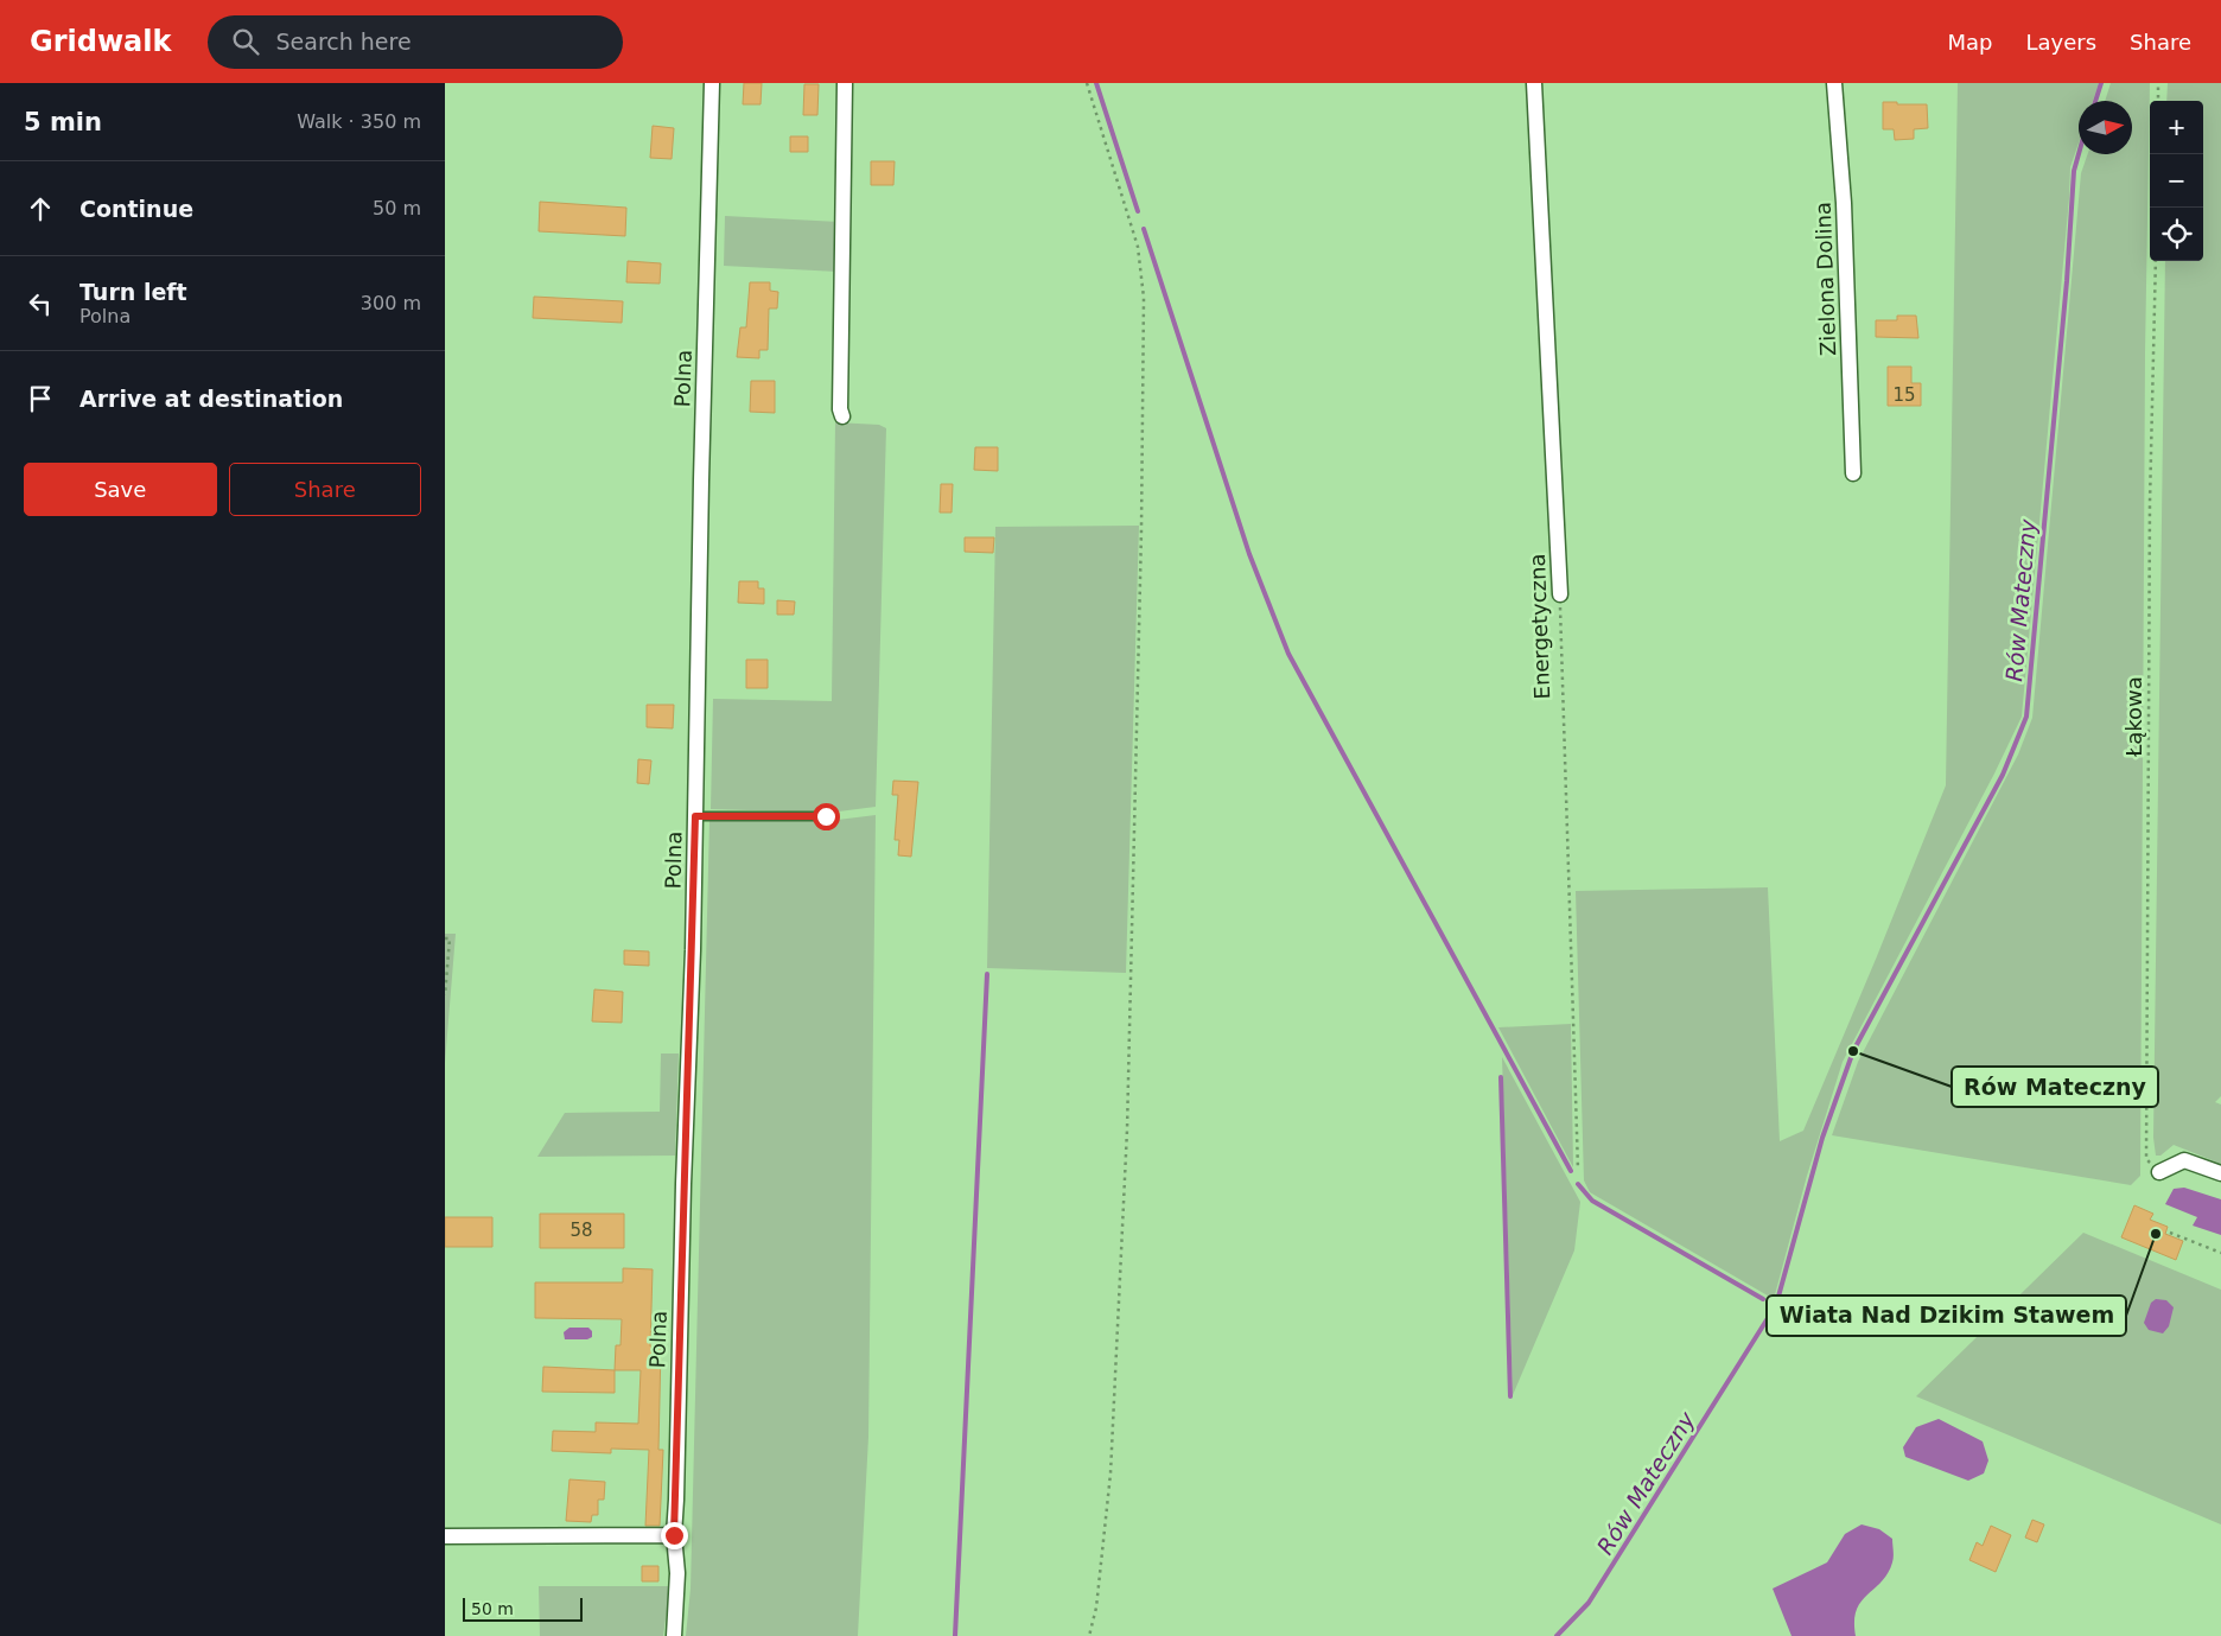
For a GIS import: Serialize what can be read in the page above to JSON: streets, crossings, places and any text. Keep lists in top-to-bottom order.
{
  "streets": {
    "street": ["Zielona Dolina", "Polna", "Energetyczna"],
    "path": ["Łąkowa"]
  },
  "water": ["Rów Mateczny"],
  "places": ["Rów Mateczny", "Wiata Nad Dzikim Stawem"],
  "house_numbers": ["15", "58"],
  "scale_bar": "50 m",
  "north": "right",
  "page": {
    "header": "Gridwalk",
    "search": "Search here",
    "nav": ["Map", "Layers", "Share"],
    "heading": ["5 min", "Walk · 350 m"],
    "map_buttons": ["+", "−"],
    "list": [
      ["Continue", "50 m"],
      ["Turn left", "Polna", "300 m"],
      "Arrive at destination"
    ],
    "buttons": ["Save", "Share"],
    "scale": "50 m"
  }
}
